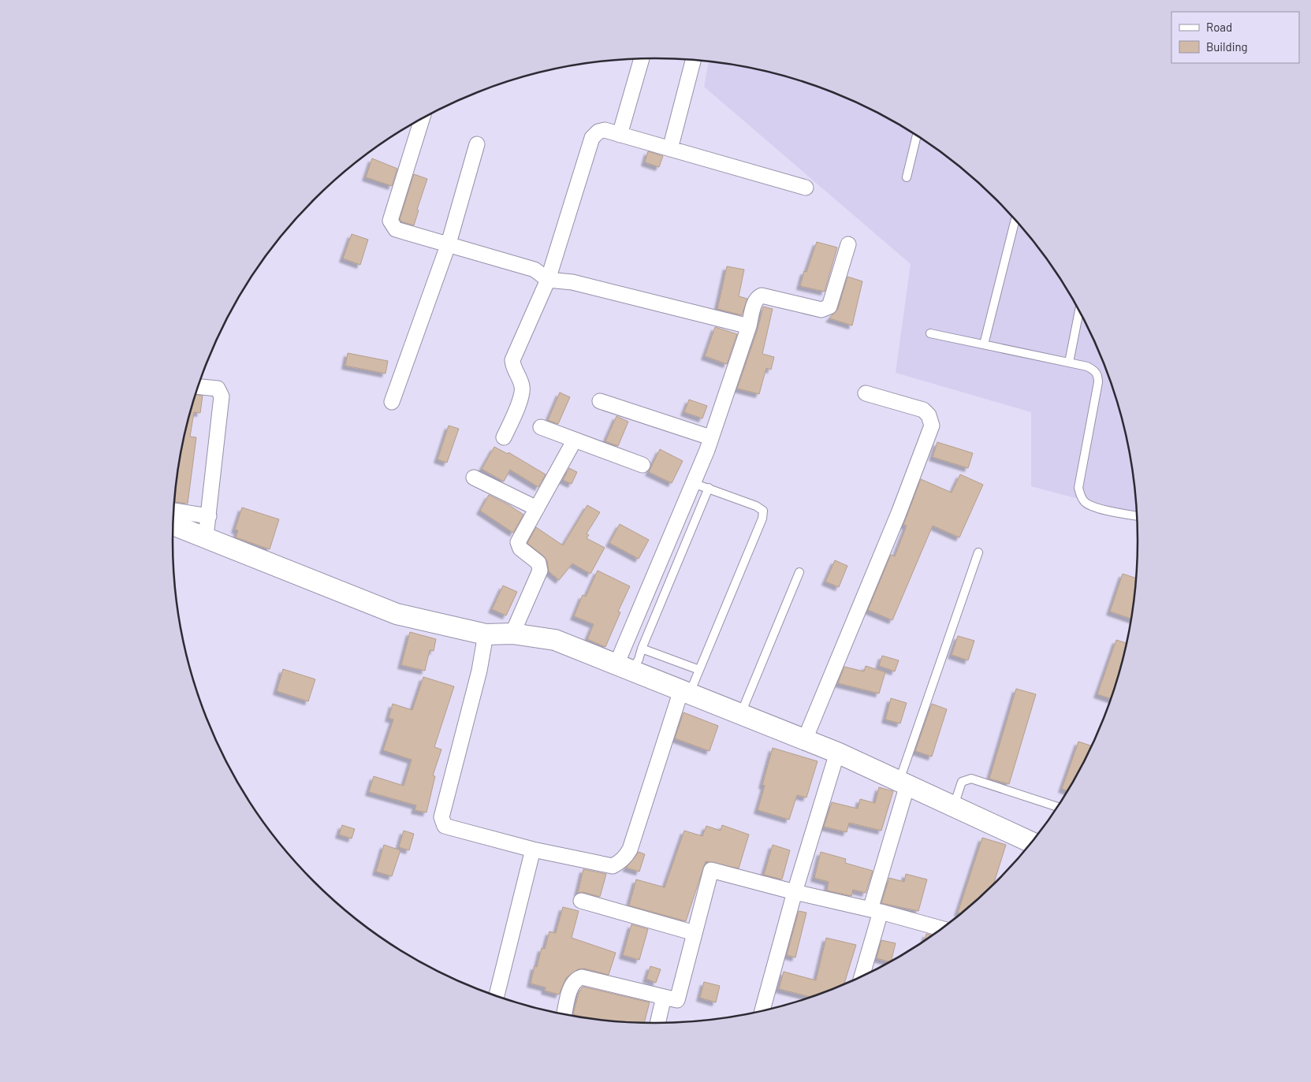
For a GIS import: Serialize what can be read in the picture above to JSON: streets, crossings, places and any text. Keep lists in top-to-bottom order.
{
  "legend": ["Road", "Building"]
}
